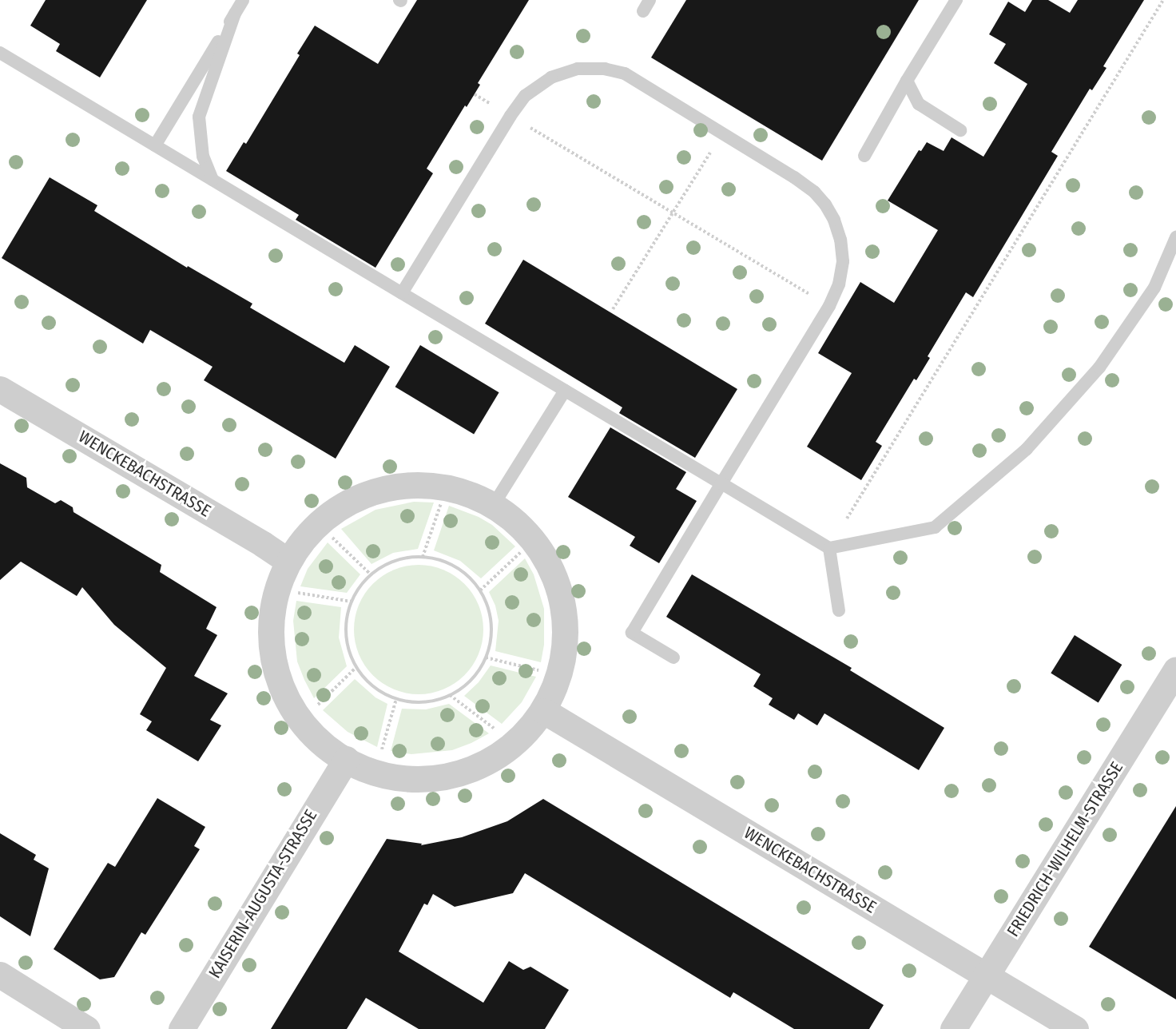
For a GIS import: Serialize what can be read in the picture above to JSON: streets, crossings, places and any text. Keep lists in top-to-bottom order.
{
  "streets": {
    "street": ["WENCKEBACHSTRASSE", "FRIEDRICH-WILHELM-STRASSE", "KAISERIN-AUGUSTA-STRASSE"]
  },
  "crossings": [
    ["WENCKEBACHSTRASSE", "FRIEDRICH-WILHELM-STRASSE"]
  ]
}
